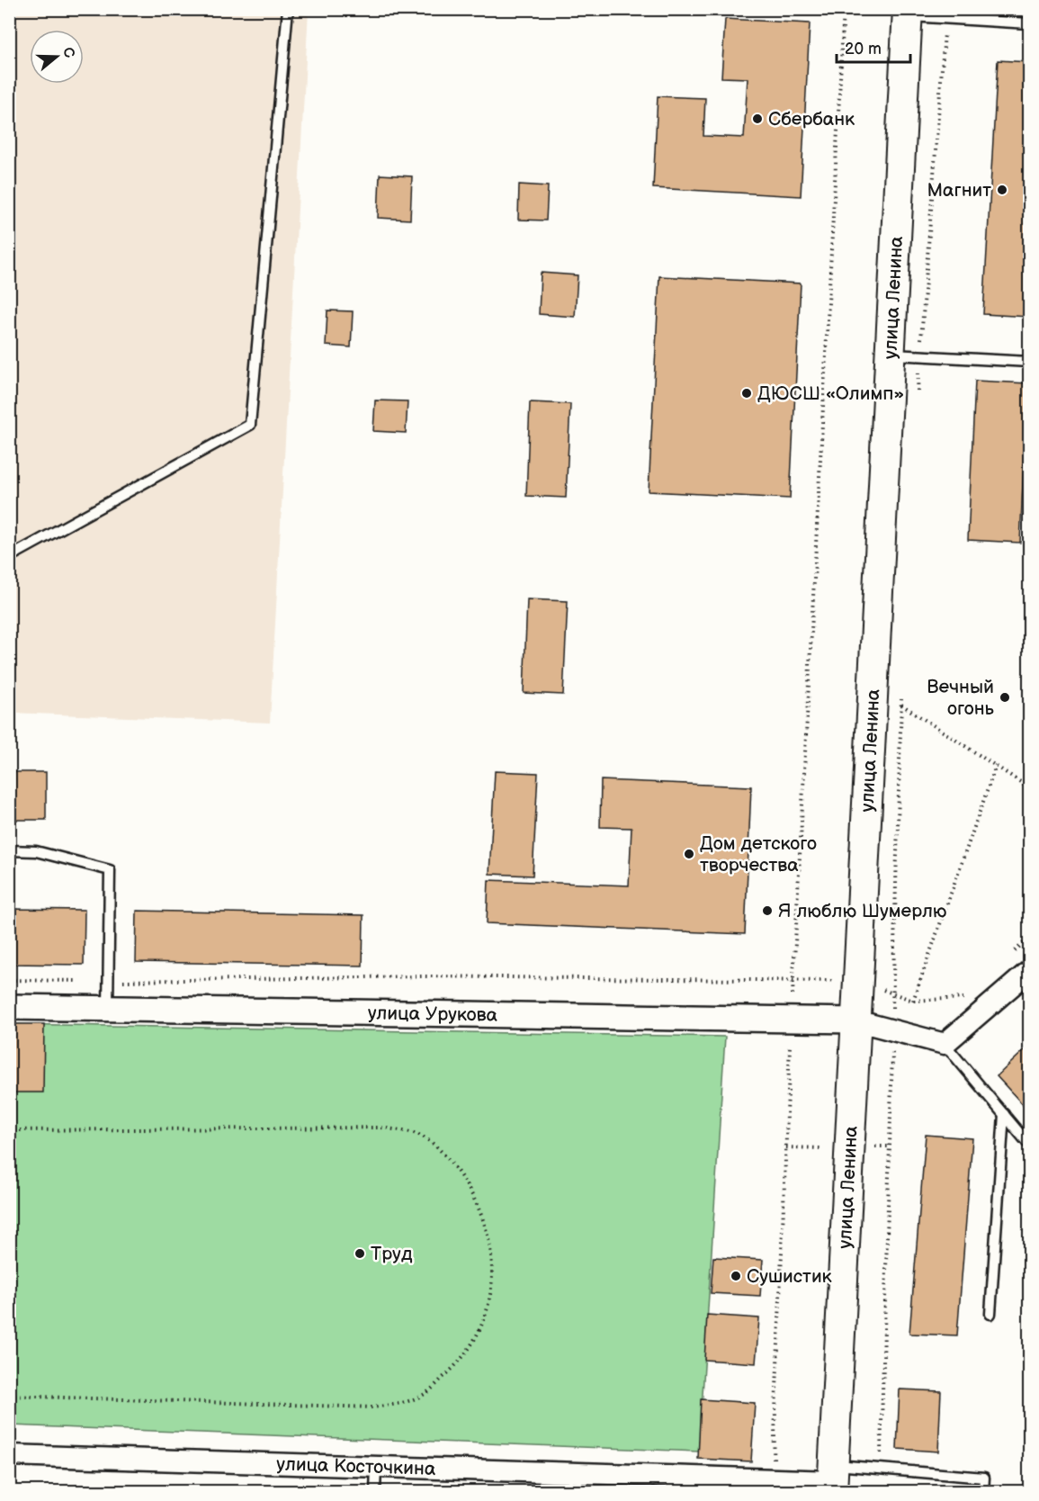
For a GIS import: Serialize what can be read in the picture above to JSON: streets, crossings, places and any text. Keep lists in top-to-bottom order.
{
  "streets": {
    "main road": ["улица Ленина"],
    "street": ["улица Урукова", "улица Косточкина"]
  },
  "crossings": [
    ["улица Ленина", "улица Урукова"],
    ["улица Ленина", "улица Косточкина"]
  ],
  "places": [
    "Сбербанк",
    "Магнит",
    "ДЮСШ «Олимп»",
    "Вечный огонь",
    "Дом детского творчества",
    "Я люблю Шумерлю",
    "Труд",
    "Сушистик"
  ],
  "scale_bar": "20 m",
  "north": "right"
}
